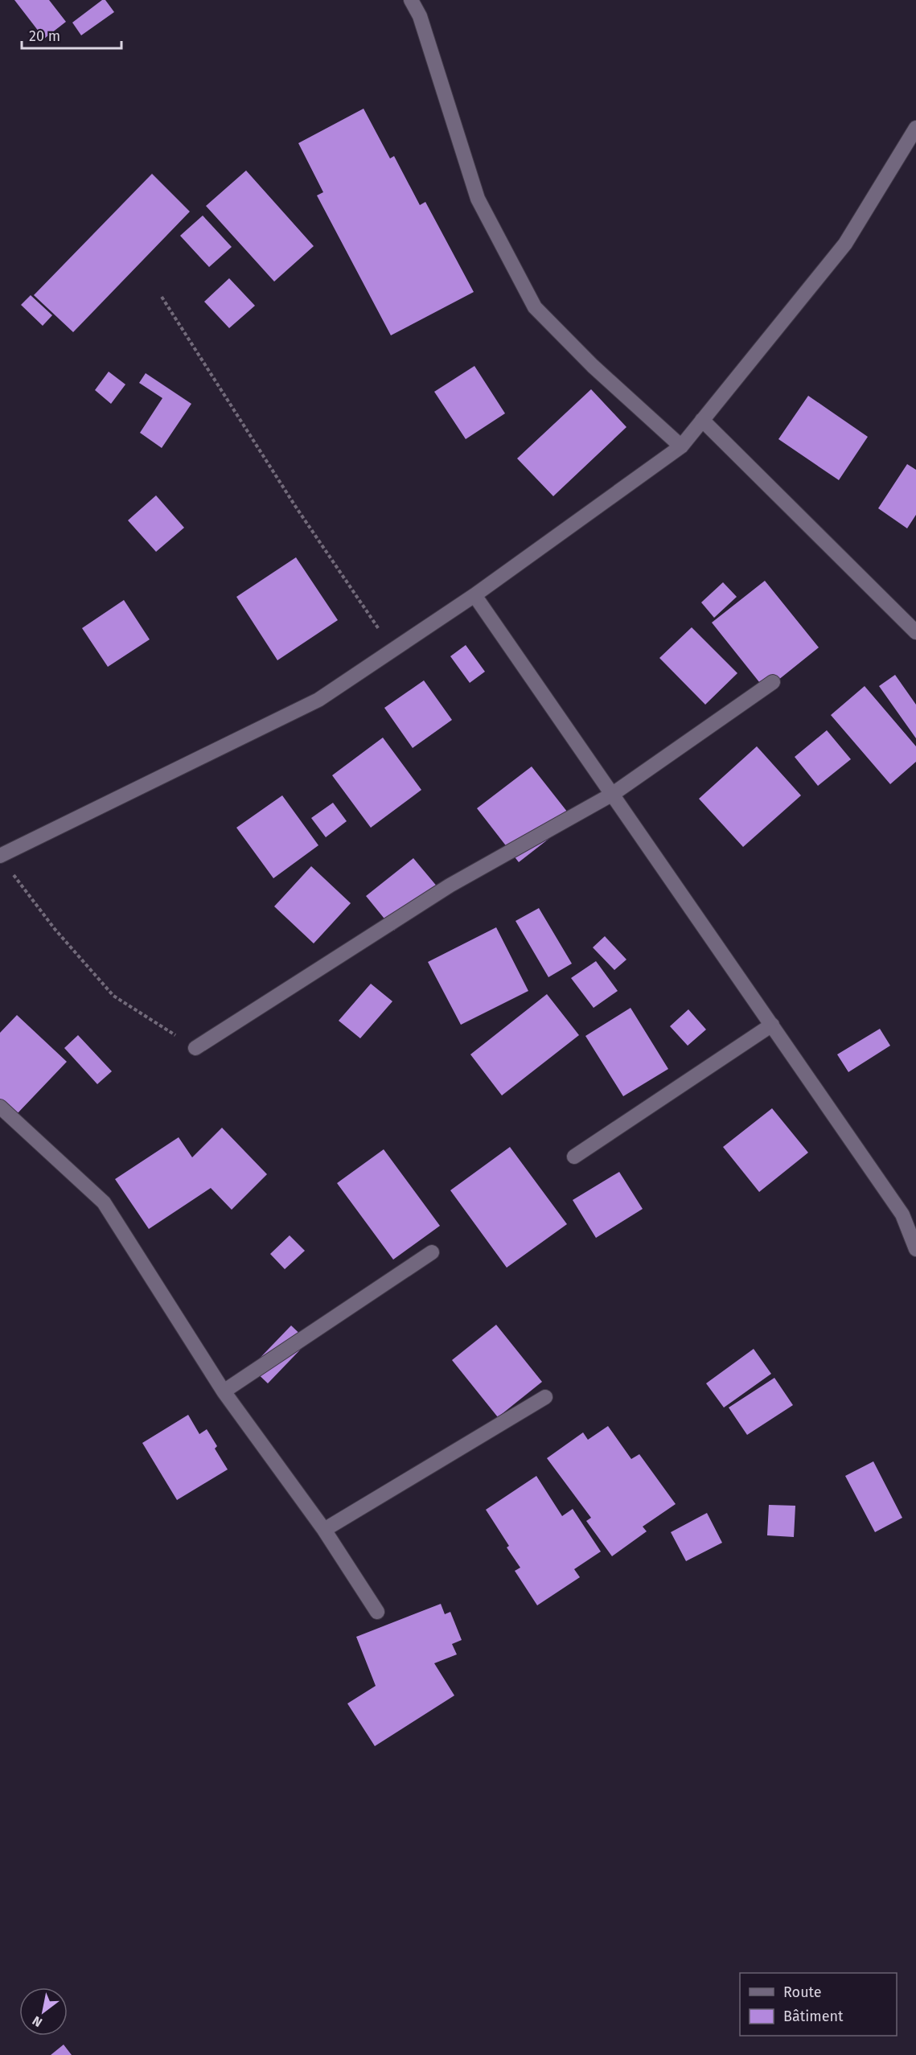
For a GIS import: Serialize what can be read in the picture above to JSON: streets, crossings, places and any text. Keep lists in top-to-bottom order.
{
  "legend": ["Route", "Bâtiment"],
  "scale_bar": "20 m",
  "north": "bottom left"
}
